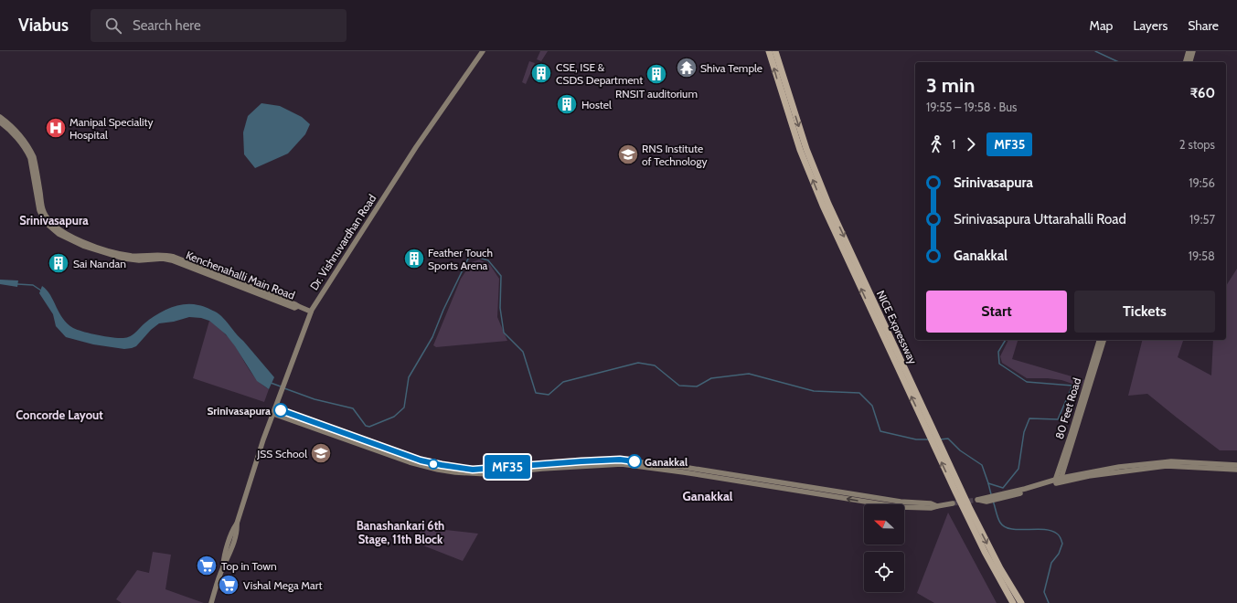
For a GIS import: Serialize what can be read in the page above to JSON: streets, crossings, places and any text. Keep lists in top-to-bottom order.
{
  "streets": {
    "highway": ["NICE Expressway"],
    "main road": ["Dr. Vishnuvardhan Road", "Kenchenahalli Main Road", "80 Feet Road"]
  },
  "districts": [
    "Srinivasapura",
    "Concorde Layout",
    "Ganakkal",
    "Banashankari 6th Stage, 11th Block"
  ],
  "places": {
    "temple": ["Shiva Temple"],
    "building": [
      "CSE, ISE & CSDS Department",
      "RNSIT auditorium",
      "Hostel",
      "Feather Touch Sports Arena",
      "Sai Nandan"
    ],
    "hospital": ["Manipal Speciality Hospital"],
    "school or university": ["RNS Institute of Technology", "JSS School"],
    "other": ["Srinivasapura", "Ganakkal"],
    "supermarket": ["Top in Town", "Vishal Mega Mart"]
  },
  "lines": ["bus line MF35"],
  "north": "left",
  "page": {
    "header": "Viabus",
    "search": "Search here",
    "nav": ["Map", "Layers", "Share"],
    "on_map": "MF35",
    "heading": ["3 min", "19:55 – 19:58 · Bus", "₹60"],
    "legs": ["1", "MF35", "2 stops"],
    "list": [
      {
        "name": "Srinivasapura",
        "value": "19:56"
      },
      {
        "name": "Srinivasapura Uttarahalli Road",
        "value": "19:57"
      },
      {
        "name": "Ganakkal",
        "value": "19:58"
      }
    ],
    "buttons": ["Start", "Tickets"]
  }
}
